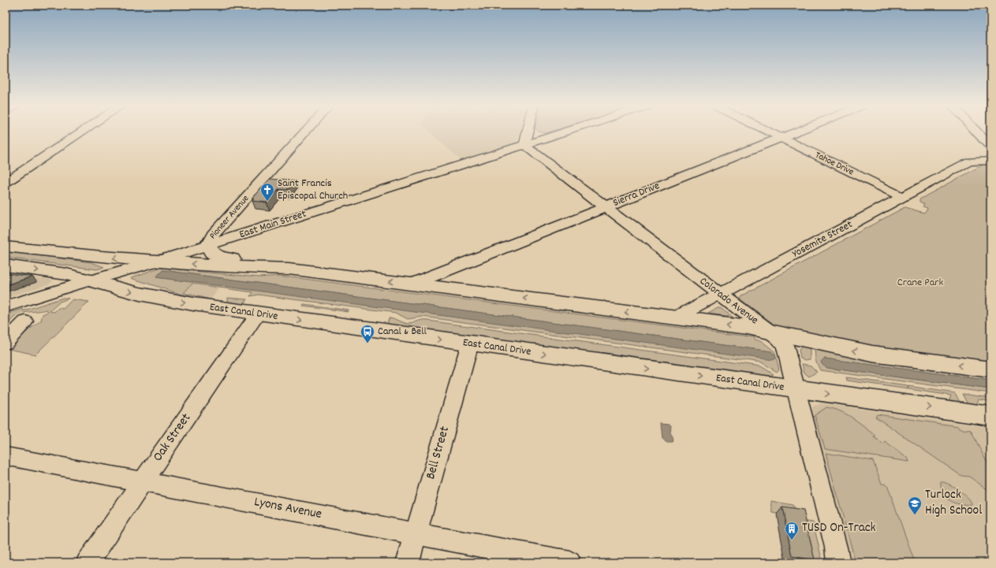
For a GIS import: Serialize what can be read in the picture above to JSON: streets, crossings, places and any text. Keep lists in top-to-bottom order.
{
  "streets": {
    "main road": ["East Canal Drive"],
    "street": [
      "Tahoe Drive",
      "Sierra Drive",
      "Pioneer Avenue",
      "East Main Street",
      "Yosemite Street",
      "Colorado Avenue",
      "Oak Street",
      "Bell Street",
      "Lyons Avenue"
    ]
  },
  "crossings": [
    ["Tahoe Drive", "Sierra Drive"],
    ["Tahoe Drive", "Yosemite Street"],
    ["Sierra Drive", "Colorado Avenue"],
    ["Pioneer Avenue", "East Main Street"],
    ["East Main Street", "Colorado Avenue"],
    ["East Main Street", "East Canal Drive"],
    ["Yosemite Street", "Colorado Avenue"],
    ["Colorado Avenue", "East Canal Drive"],
    ["East Canal Drive", "Oak Street"],
    ["East Canal Drive", "Bell Street"],
    ["Oak Street", "Lyons Avenue"],
    ["Bell Street", "Lyons Avenue"]
  ],
  "parks": ["Crane Park"],
  "places": {
    "church": ["Saint Francis Episcopal Church"],
    "bus stop": ["Canal & Bell"],
    "school or university": ["Turlock High School"],
    "building": ["TUSD On-Track"]
  }
}
